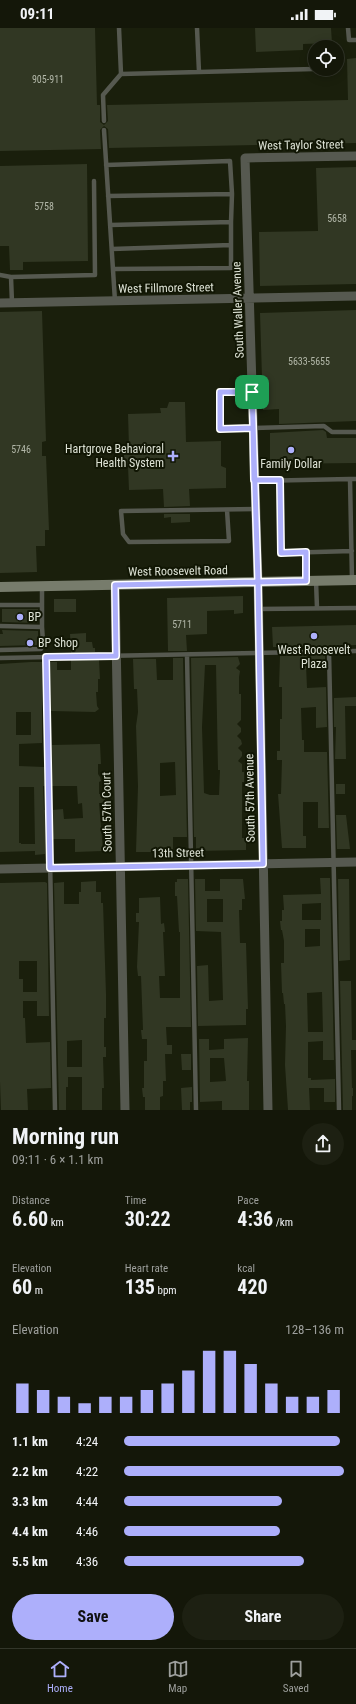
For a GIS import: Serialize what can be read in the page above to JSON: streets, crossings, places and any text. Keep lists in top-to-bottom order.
{
  "streets": {
    "main road": ["West Roosevelt Road"],
    "street": [
      "West Taylor Street",
      "West Fillmore Street",
      "South Waller Avenue",
      "South 57th Avenue",
      "South 57th Court",
      "13th Street"
    ]
  },
  "crossings": [
    ["West Taylor Street", "South Waller Avenue"],
    ["West Fillmore Street", "South Waller Avenue"],
    ["South Waller Avenue", "West Roosevelt Road"],
    ["South Waller Avenue", "South 57th Avenue"],
    ["West Roosevelt Road", "South 57th Avenue"],
    ["West Roosevelt Road", "South 57th Court"],
    ["South 57th Avenue", "13th Street"],
    ["South 57th Court", "13th Street"]
  ],
  "places": {
    "other": [
      "Family Dollar",
      "BP",
      "West Roosevelt Plaza",
      "BP Shop"
    ],
    "health": ["Hartgrove Behavioral Health System"]
  },
  "house_numbers": [
    "905-911",
    "5758",
    "5658",
    "5633-5655",
    "5746",
    "5711"
  ],
  "page": {
    "status": "09:11",
    "heading": ["Morning run", "09:11 · 6 × 1.1 km"],
    "stats": [
      ["Distance", "6.60 km"],
      ["Time", "30:22"],
      ["Pace", "4:36 /km"],
      ["Elevation", "60 m"],
      ["Heart rate", "135 bpm"],
      ["kcal", "420"]
    ],
    "chart": ["Elevation", "128–136 m"],
    "list": [
      {
        "name": "1.1 km",
        "note": "4:24"
      },
      {
        "name": "2.2 km",
        "note": "4:22"
      },
      {
        "name": "3.3 km",
        "note": "4:44"
      },
      {
        "name": "4.4 km",
        "note": "4:46"
      },
      {
        "name": "5.5 km",
        "note": "4:36"
      }
    ],
    "buttons": ["Save", "Share"],
    "tabs": ["Home", "Map", "Saved"]
  }
}
